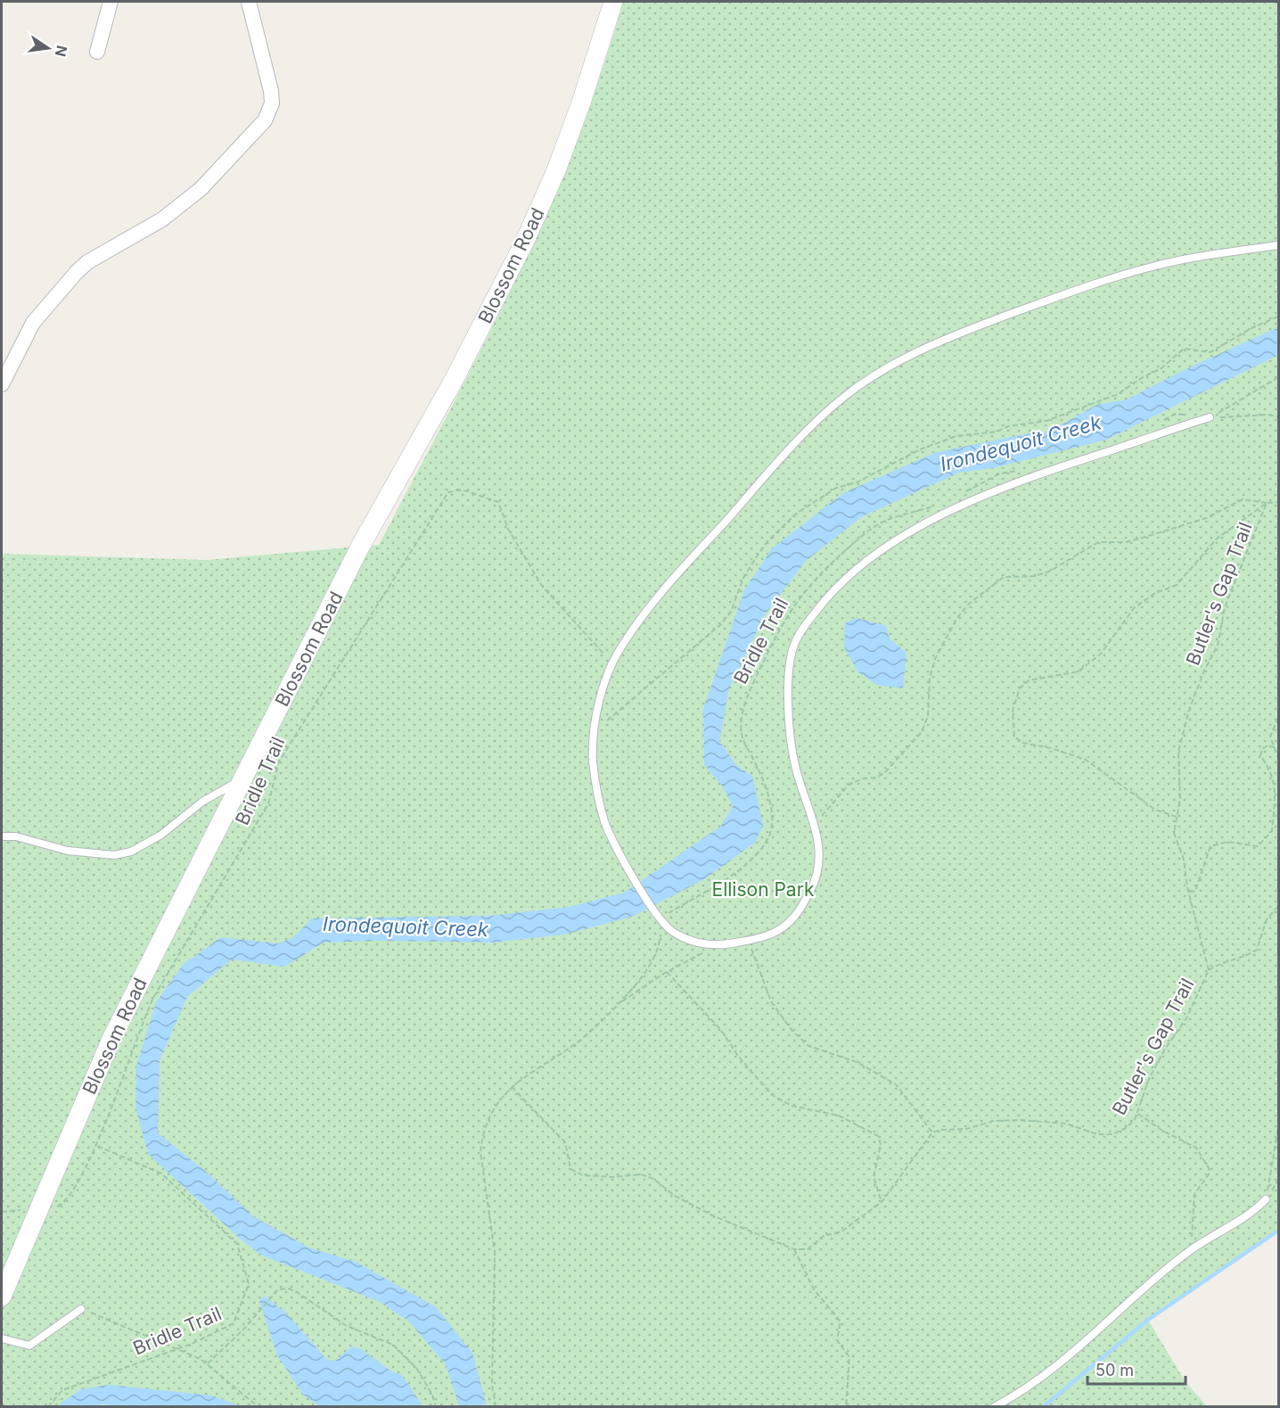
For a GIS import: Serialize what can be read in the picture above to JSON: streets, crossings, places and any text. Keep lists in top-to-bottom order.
{
  "streets": {
    "street": ["Blossom Road"],
    "path": ["Butler's Gap Trail", "Bridle Trail"]
  },
  "crossings": [
    ["Blossom Road", "Bridle Trail"]
  ],
  "water": ["Irondequoit Creek"],
  "parks": ["Ellison Park"],
  "scale_bar": "50 m",
  "north": "right"
}
